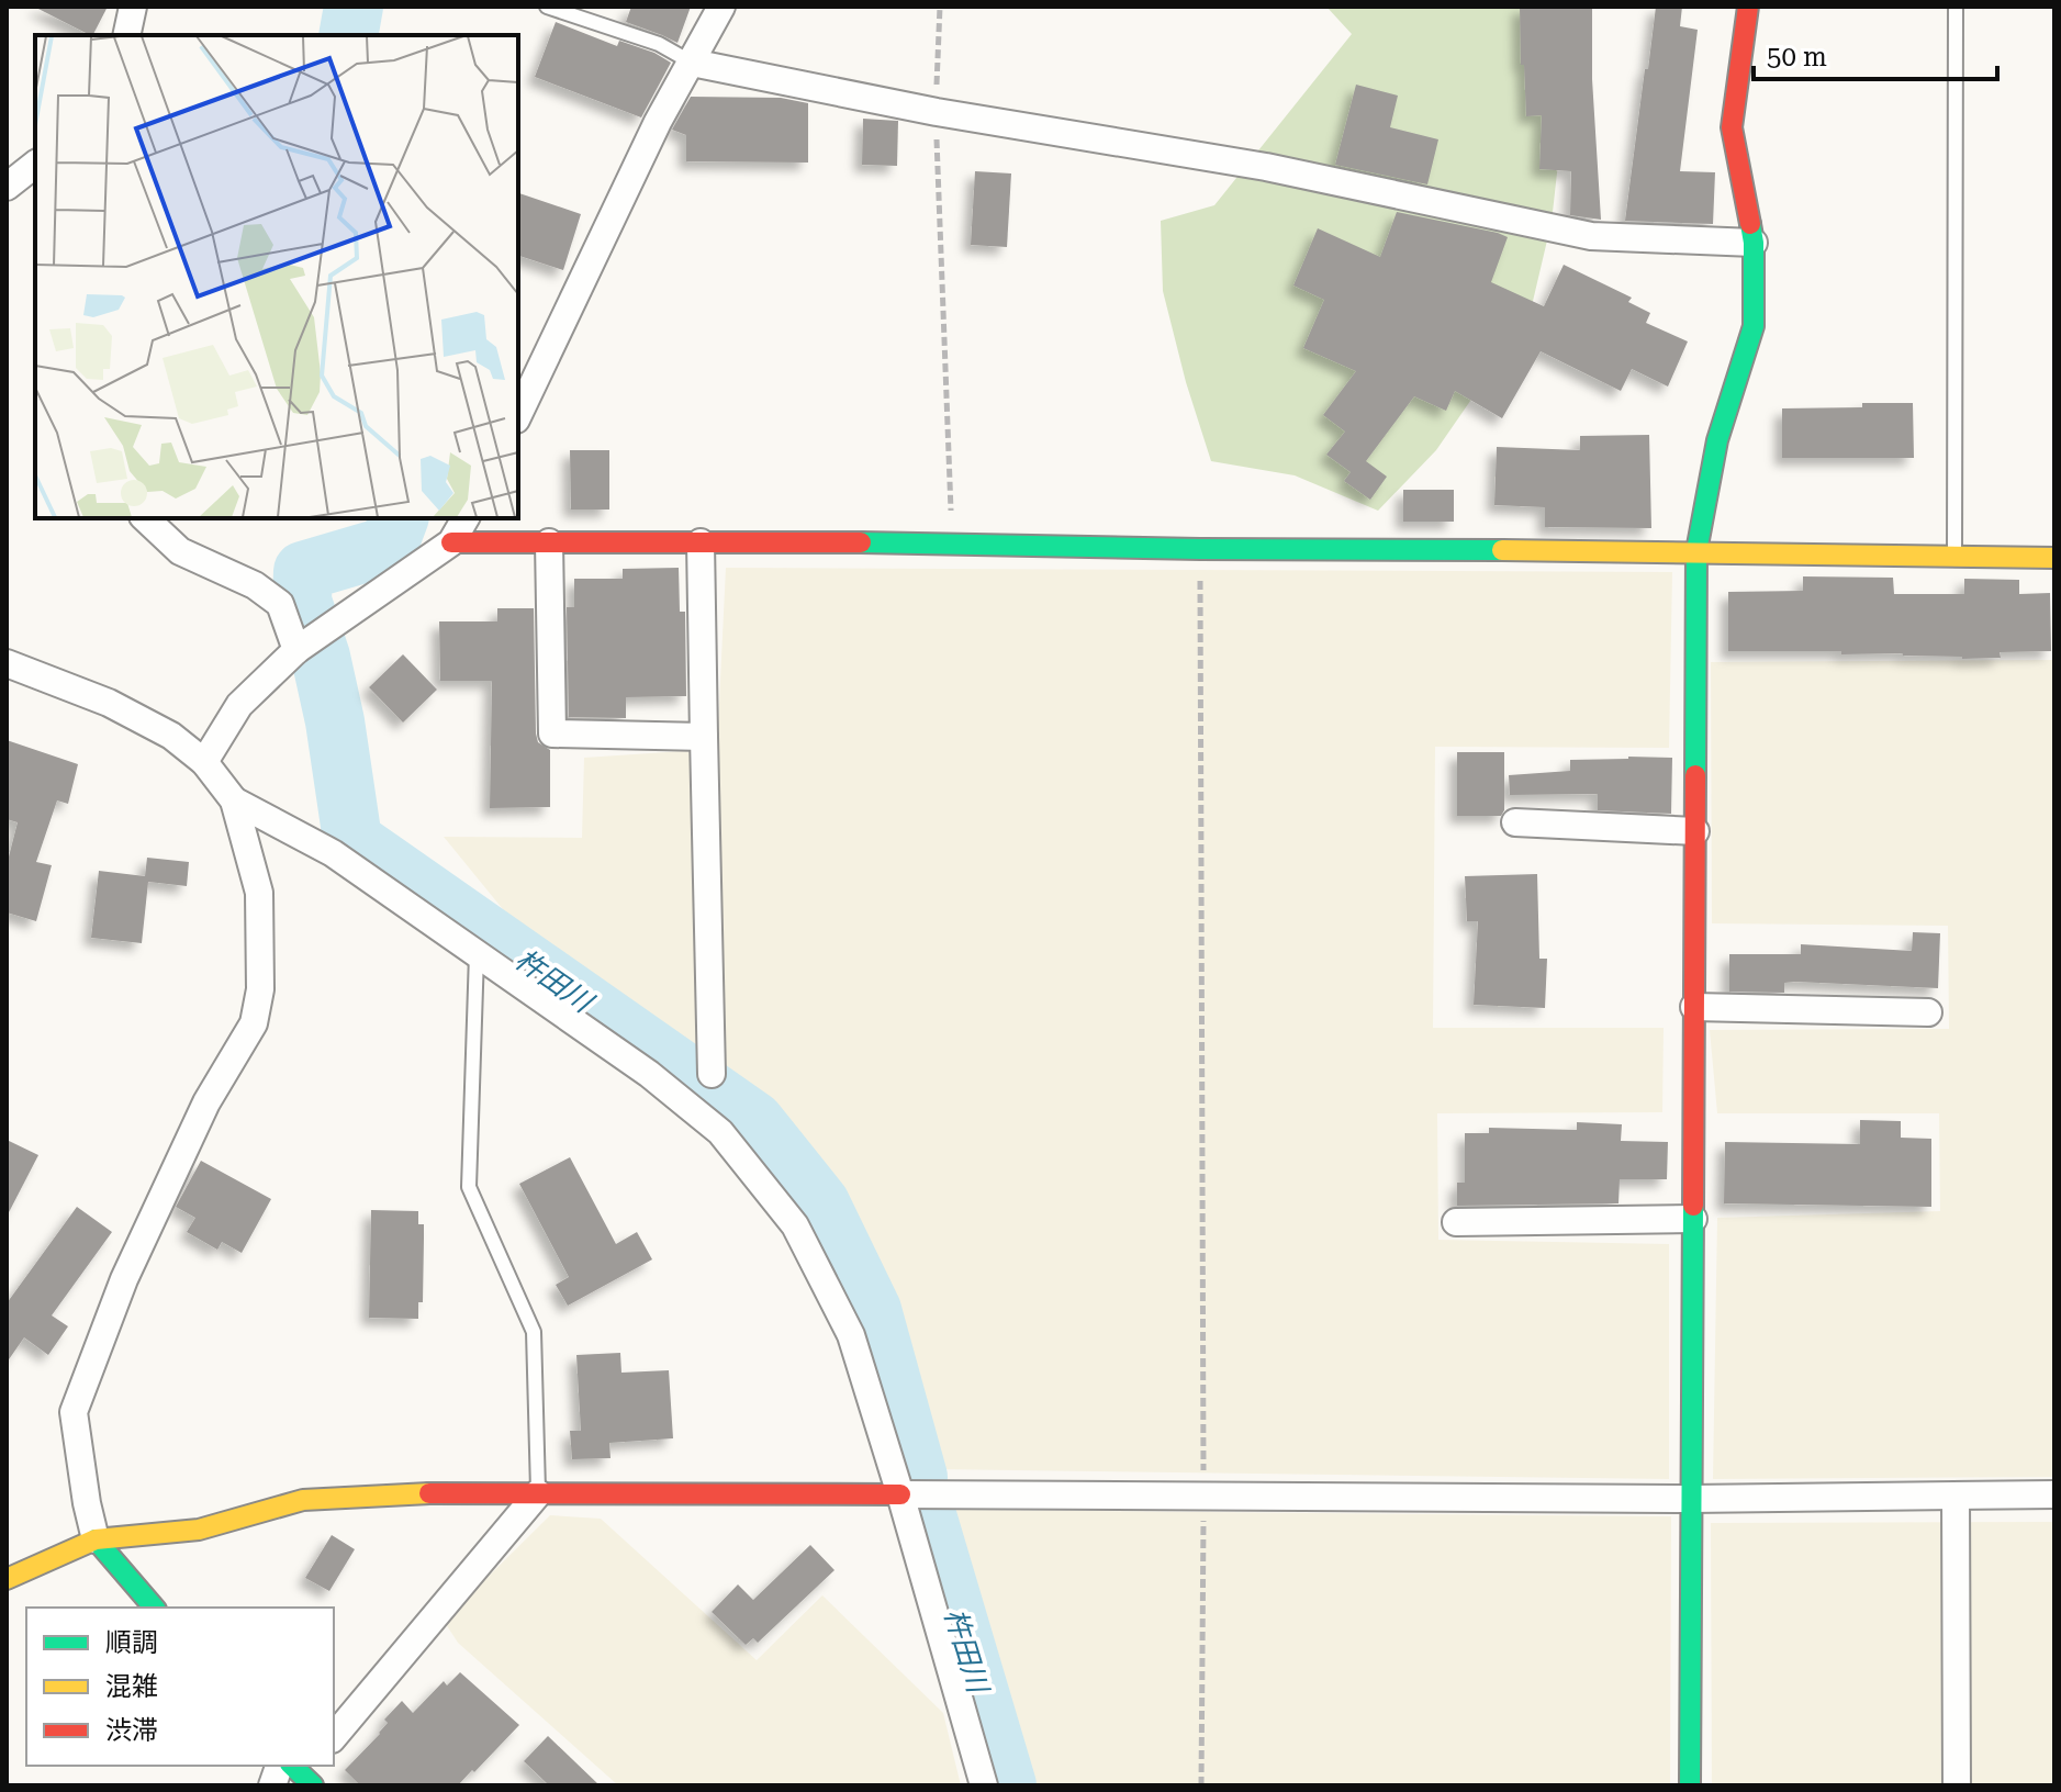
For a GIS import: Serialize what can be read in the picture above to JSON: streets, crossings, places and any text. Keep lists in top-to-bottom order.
{
  "water": ["杵田川"],
  "legend": ["順調", "混雑", "渋滞"],
  "scale_bar": "50 m"
}
